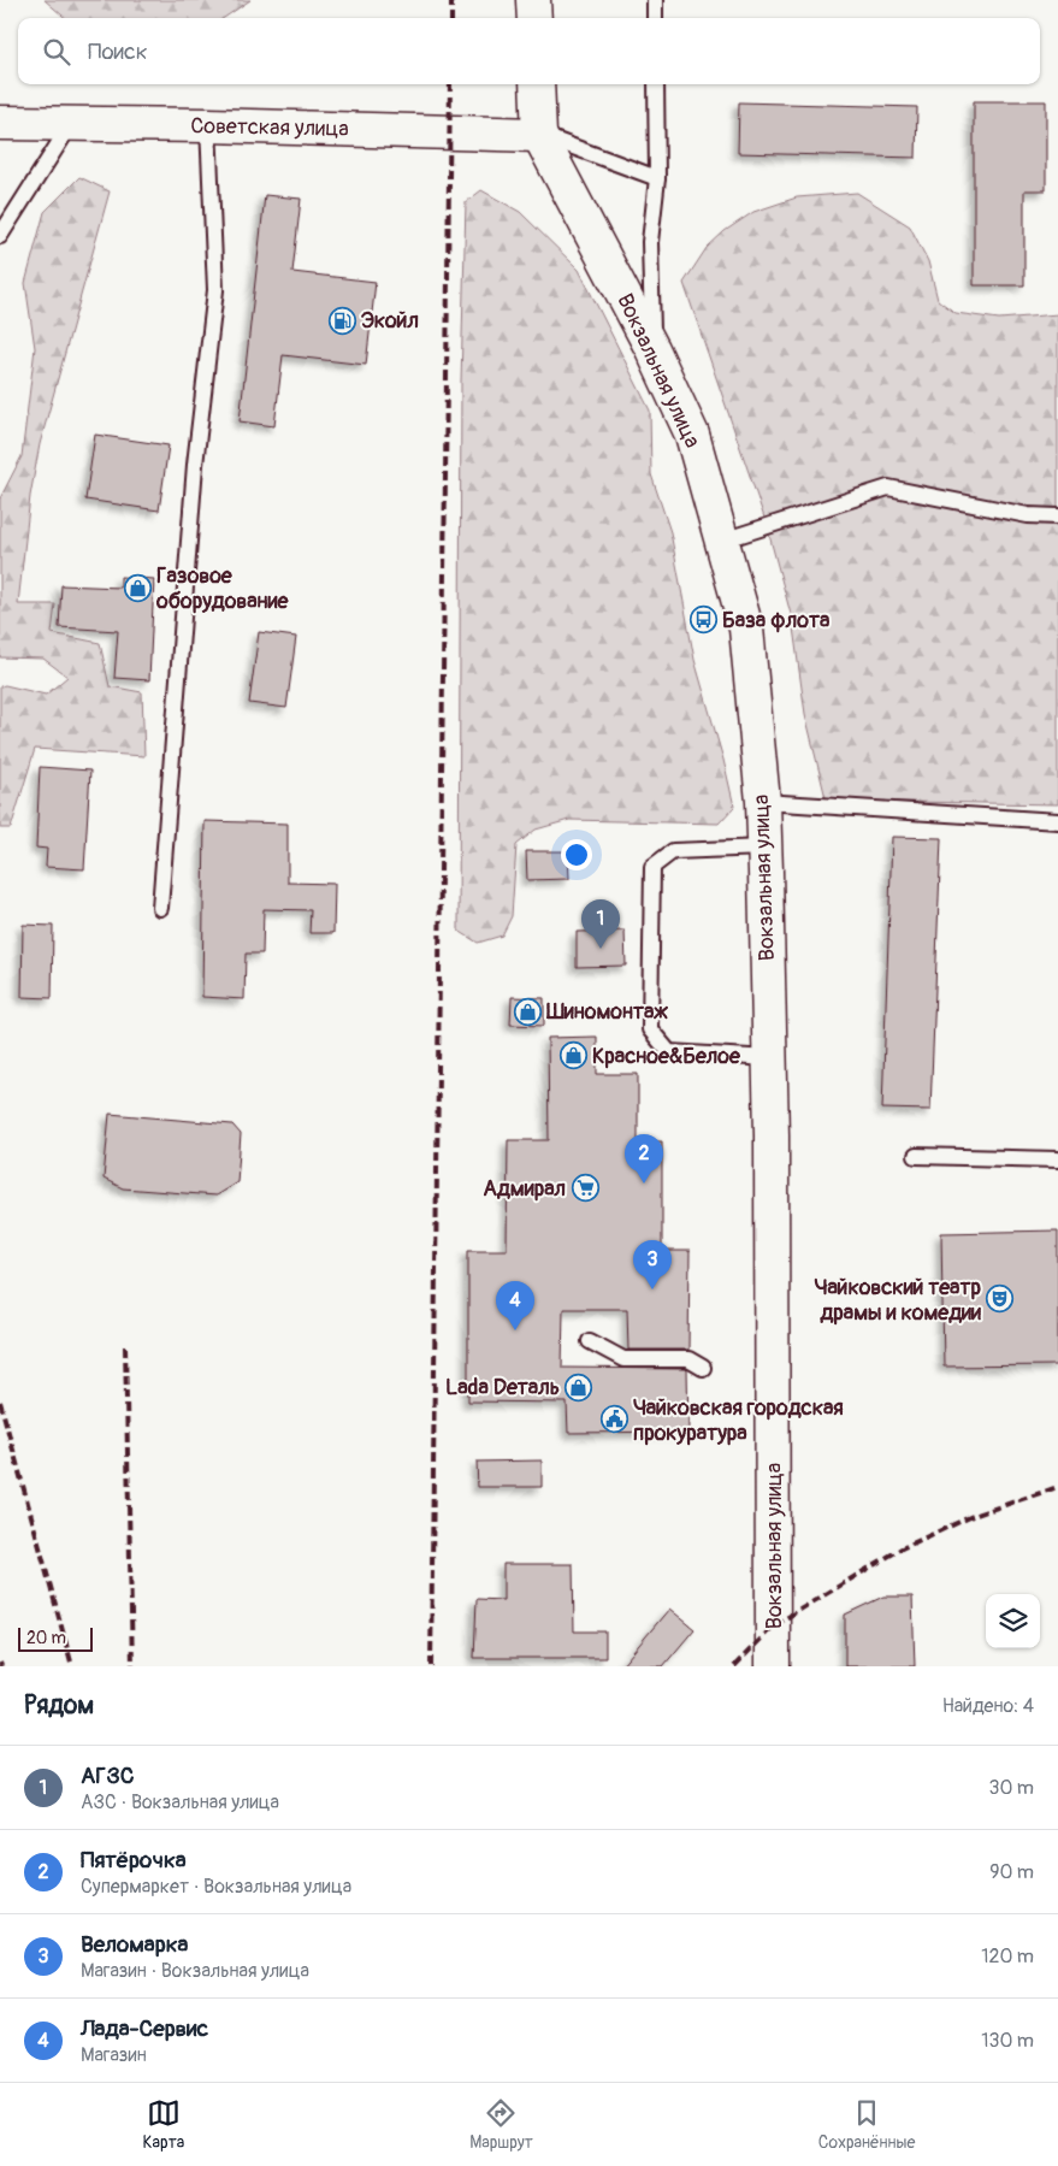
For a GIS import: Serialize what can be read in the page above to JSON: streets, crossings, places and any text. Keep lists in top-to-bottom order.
{
  "streets": {
    "main road": ["Советская улица", "Вокзальная улица"]
  },
  "crossings": [
    ["Советская улица", "Вокзальная улица"]
  ],
  "places": {
    "fuel station": ["Экойл"],
    "shop": [
      "Газовое оборудование",
      "Шиномонтаж",
      "Красное&Белое",
      "Lada Dеталь"
    ],
    "bus stop": ["База флота"],
    "supermarket": ["Адмирал"],
    "theatre": ["Чайковский театр драмы и комедии"],
    "public building": ["Чайковская городская прокуратура"]
  },
  "scale_bar": "20 m",
  "page": {
    "search": "Поиск",
    "pins": [
      "1",
      "2",
      "3",
      "4"
    ],
    "scale": "20 m",
    "heading": ["Рядом", "Найдено: 4"],
    "list": [
      {
        "mark": "1",
        "name": "АГЗС",
        "note": "АЗС · Вокзальная улица",
        "value": "30 m"
      },
      {
        "mark": "2",
        "name": "Пятёрочка",
        "note": "Супермаркет · Вокзальная улица",
        "value": "90 m"
      },
      {
        "mark": "3",
        "name": "Веломарка",
        "note": "Магазин · Вокзальная улица",
        "value": "120 m"
      },
      {
        "mark": "4",
        "name": "Лада-Сервис",
        "note": "Магазин",
        "value": "130 m"
      }
    ],
    "nav": ["Карта", "Маршрут", "Сохранённые"]
  }
}
